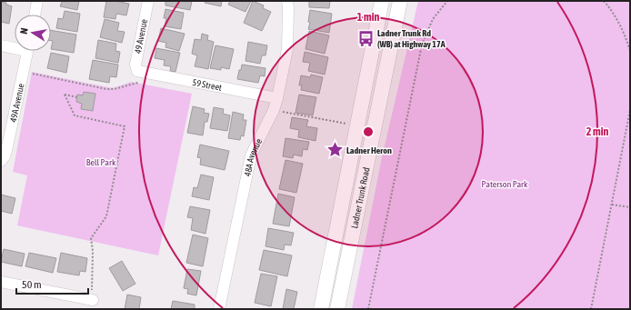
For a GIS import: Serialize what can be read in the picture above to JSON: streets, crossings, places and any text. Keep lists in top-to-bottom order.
{
  "streets": {
    "main road": ["Ladner Trunk Road"],
    "street": [
      "49 Avenue",
      "59 Street",
      "49A Avenue",
      "48A Avenue"
    ]
  },
  "crossings": [
    ["49 Avenue", "59 Street"],
    ["59 Street", "48A Avenue"]
  ],
  "parks": ["Bell Park", "Paterson Park"],
  "places": {
    "bus stop": ["Ladner Trunk Rd (WB) at Highway 17A"],
    "place": ["Ladner Heron"]
  },
  "scale_bar": "50 m",
  "north": "left",
  "rings": ["1 min", "2 min"]
}
